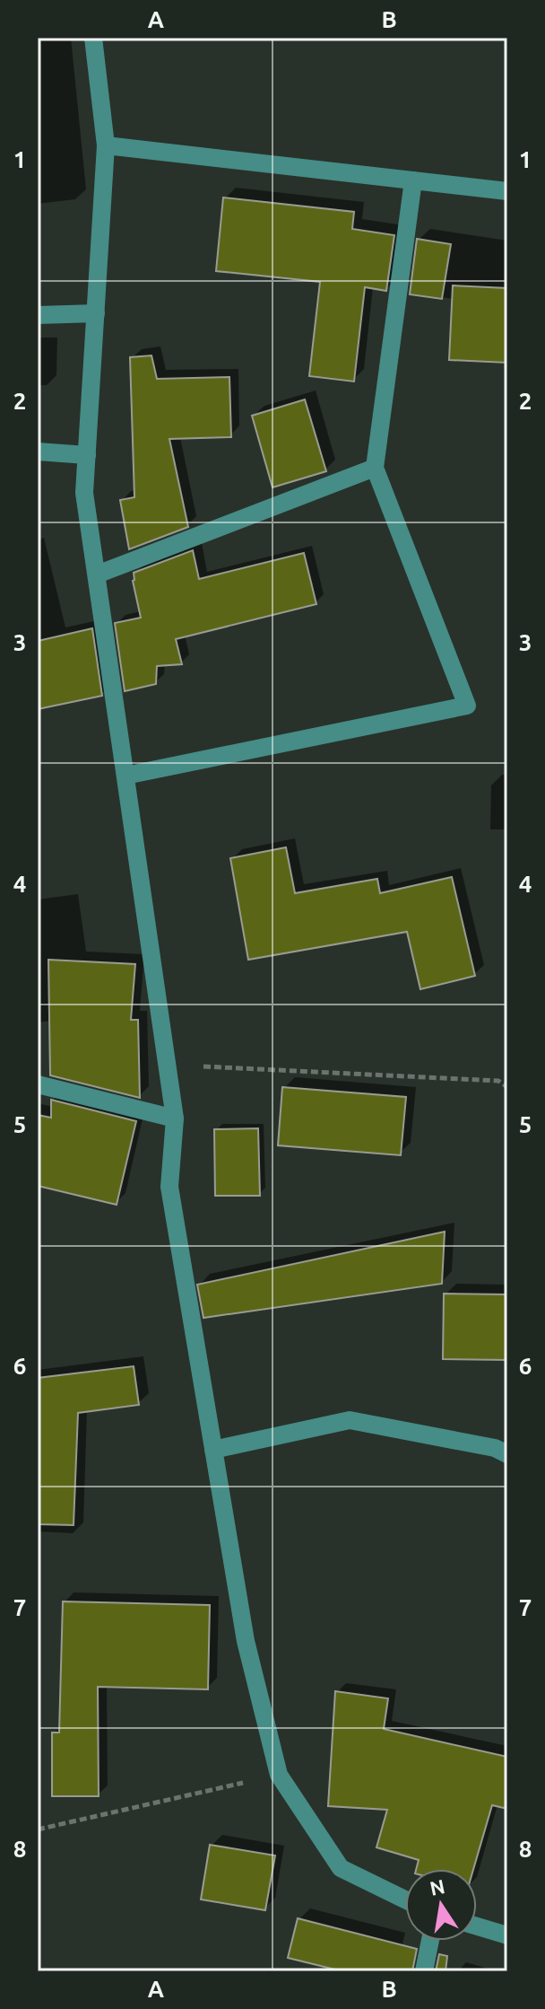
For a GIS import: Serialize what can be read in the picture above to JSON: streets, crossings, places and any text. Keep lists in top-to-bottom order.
{
  "north": "top",
  "grid": {
    "columns": ["A", "B"],
    "rows": [
      "1",
      "2",
      "3",
      "4",
      "5",
      "6",
      "7",
      "8"
    ]
  }
}
